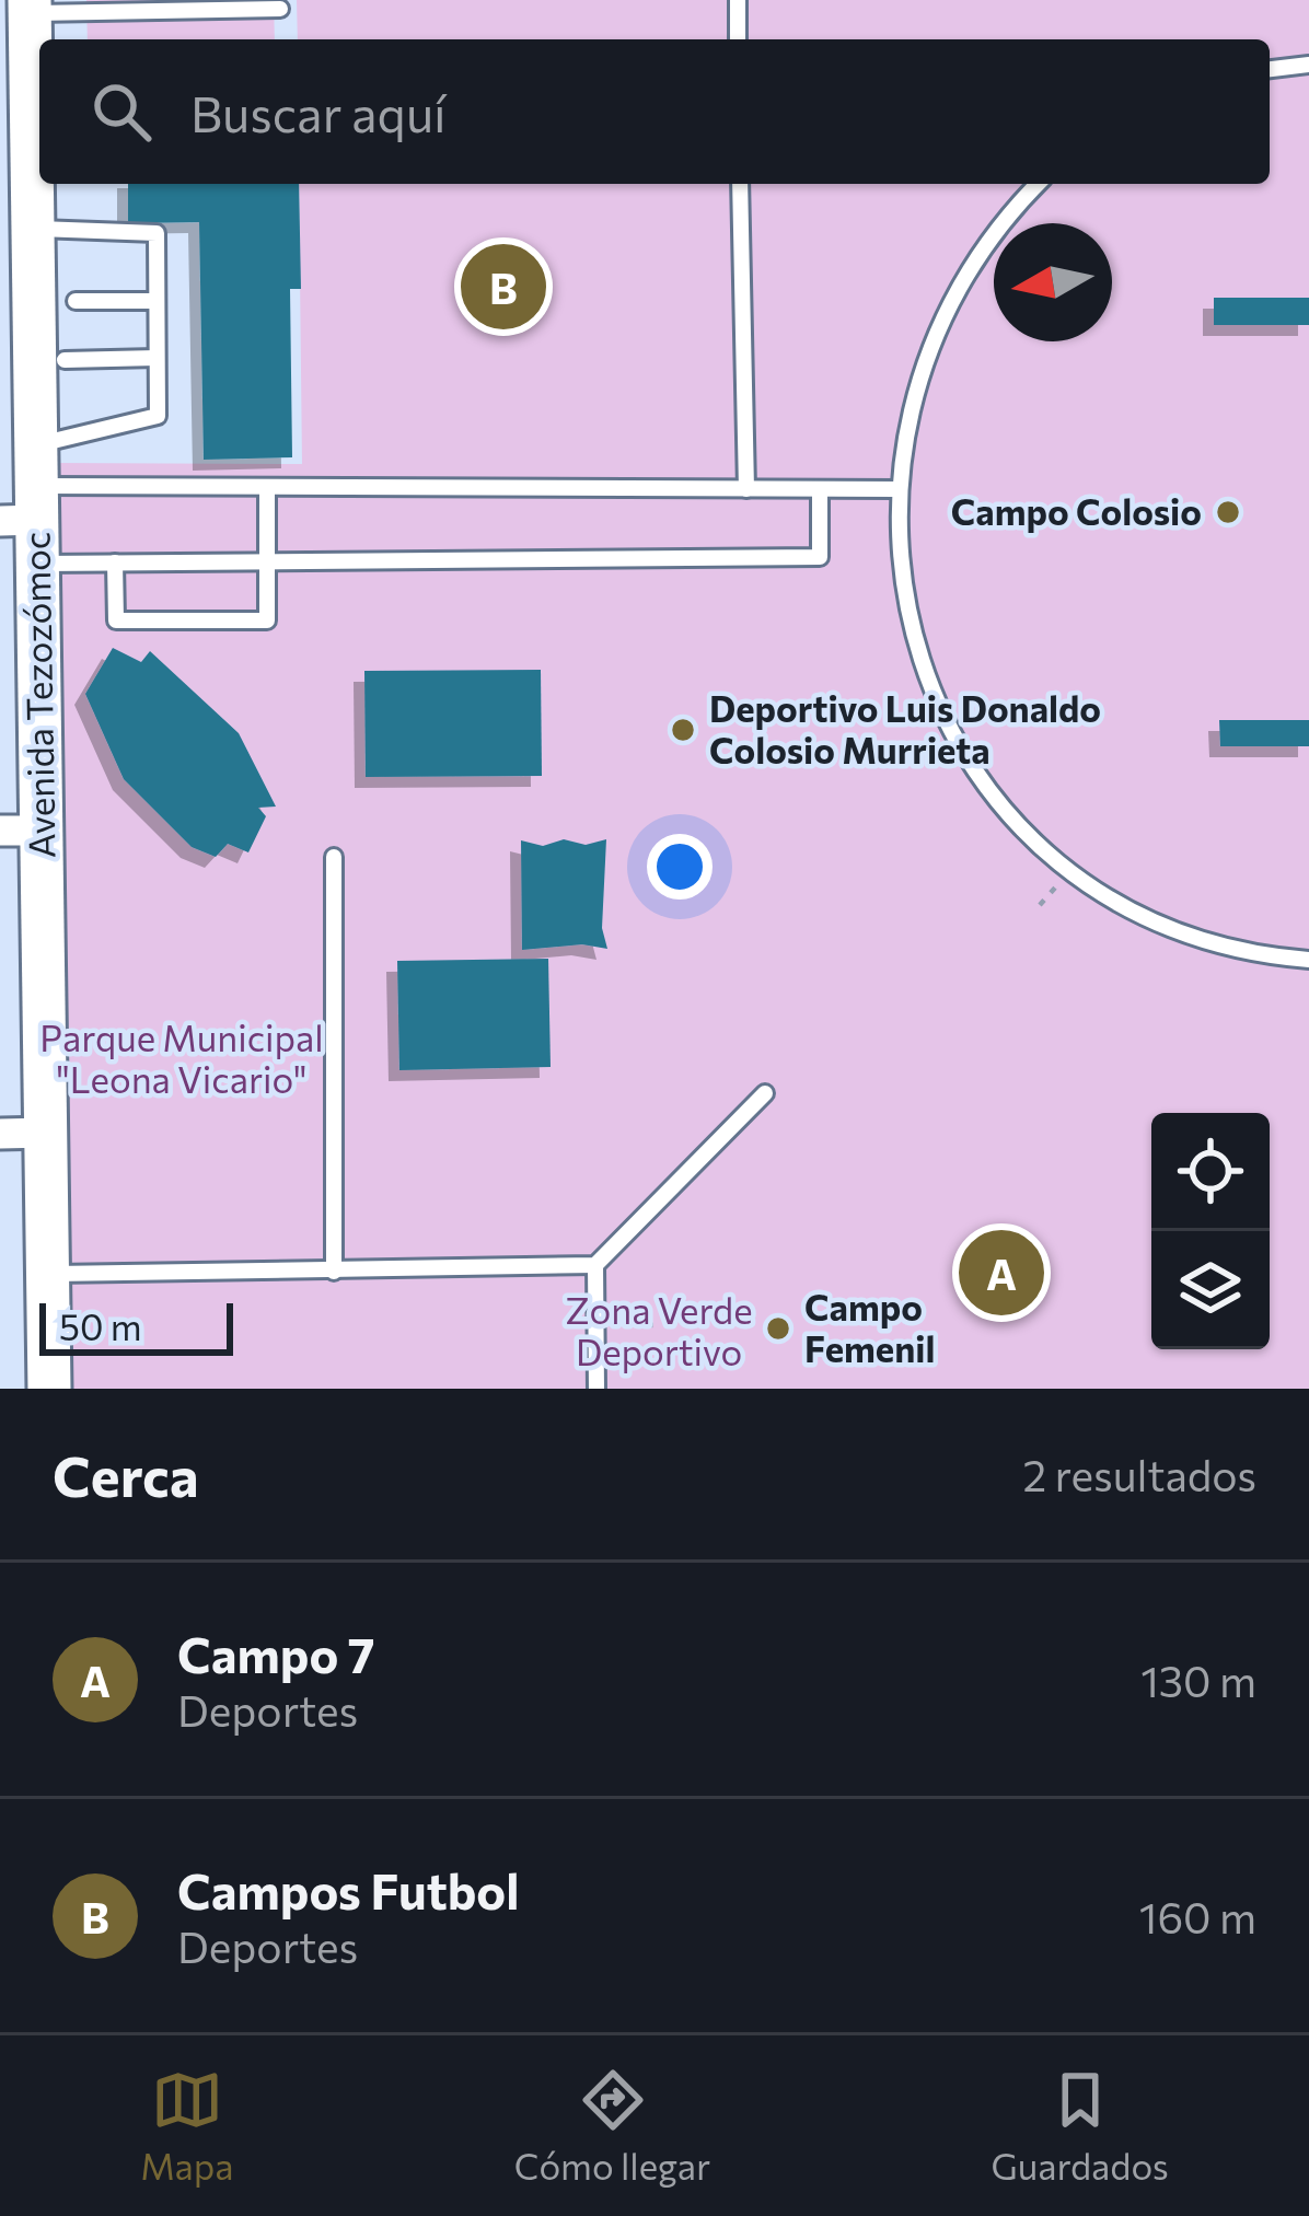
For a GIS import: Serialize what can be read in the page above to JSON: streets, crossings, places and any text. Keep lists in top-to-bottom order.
{
  "streets": {
    "street": ["Avenida Tezozómoc"]
  },
  "parks": ["Parque Municipal \"Leona Vicario\"", "Zona Verde Deportivo"],
  "places": ["Campo Colosio", "Deportivo Luis Donaldo Colosio Murrieta", "Campo Femenil"],
  "scale_bar": "50 m",
  "north": "left",
  "page": {
    "search": "Buscar aquí",
    "pins": ["B", "A"],
    "scale": "50 m",
    "heading": ["Cerca", "2 resultados"],
    "list": [
      {
        "mark": "A",
        "name": "Campo 7",
        "note": "Deportes",
        "value": "130 m"
      },
      {
        "mark": "B",
        "name": "Campos Futbol",
        "note": "Deportes",
        "value": "160 m"
      }
    ],
    "nav": ["Mapa", "Cómo llegar", "Guardados"]
  }
}
